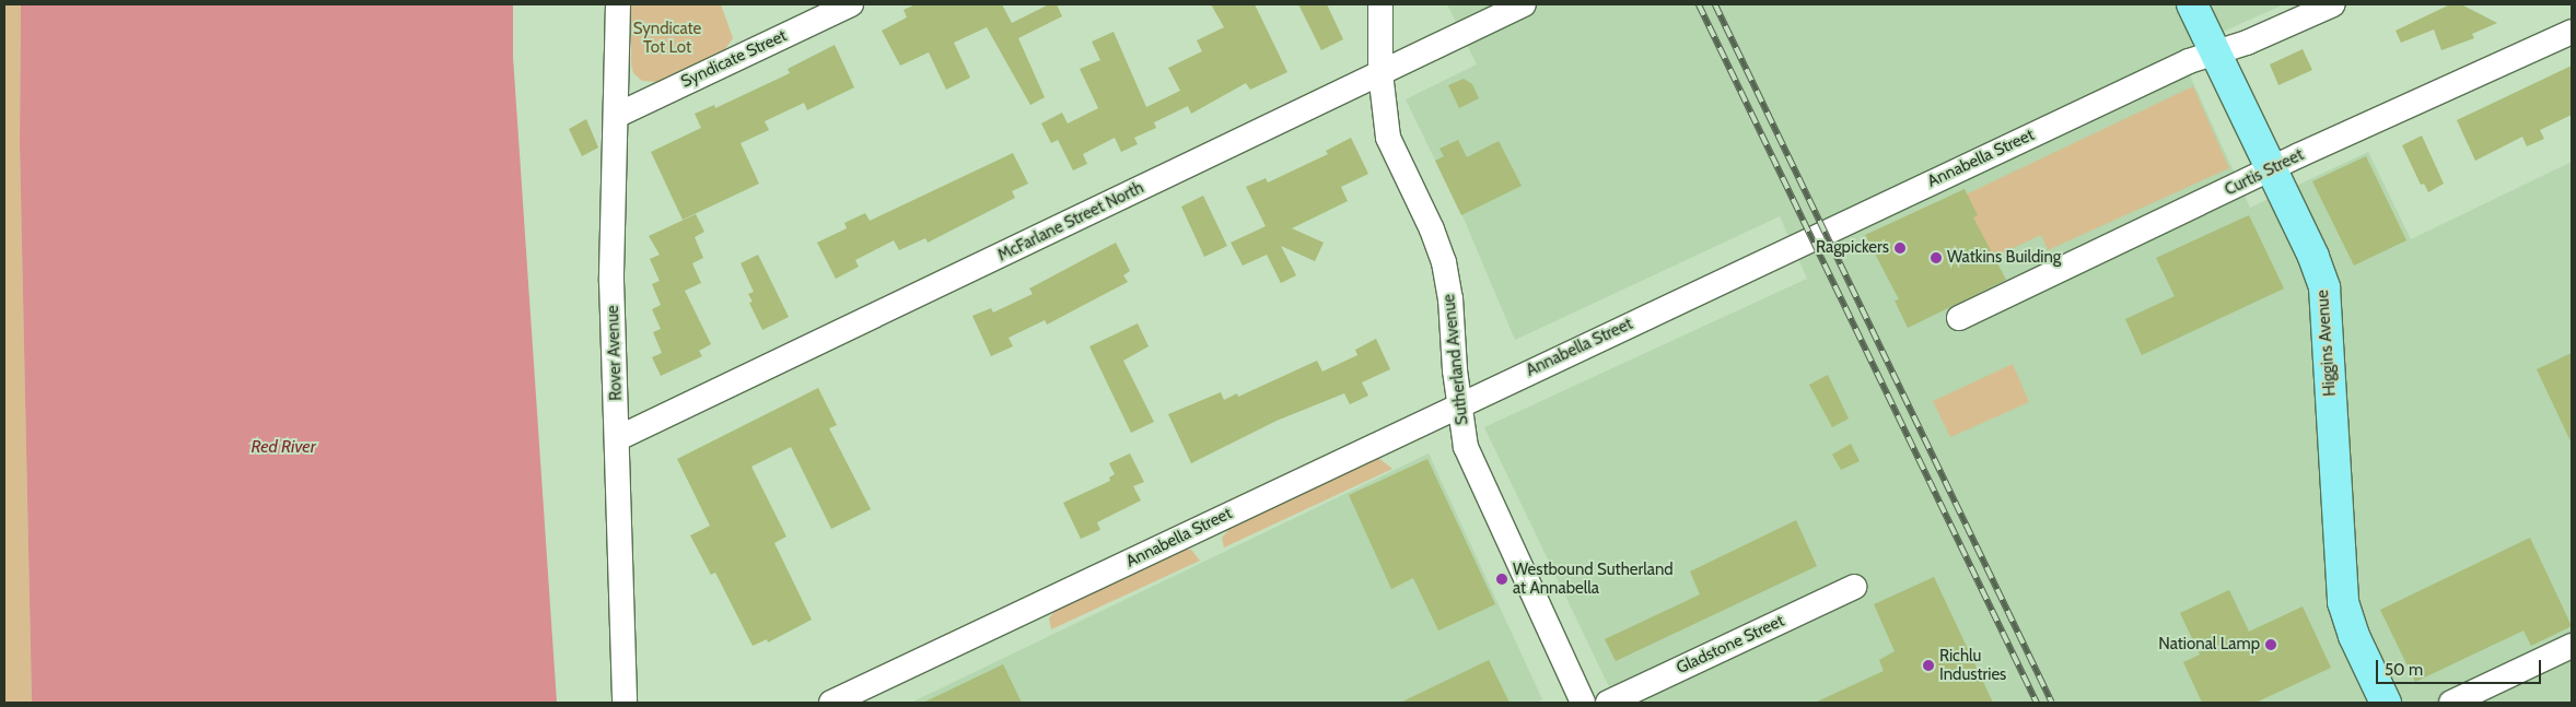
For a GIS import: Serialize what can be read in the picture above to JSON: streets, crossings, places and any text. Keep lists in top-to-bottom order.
{
  "streets": {
    "main road": ["Higgins Avenue"],
    "street": [
      "Syndicate Street",
      "Annabella Street",
      "Curtis Street",
      "McFarlane Street North",
      "Rover Avenue",
      "Sutherland Avenue",
      "Gladstone Street"
    ]
  },
  "crossings": [
    ["Syndicate Street", "Rover Avenue"],
    ["Annabella Street", "Higgins Avenue"],
    ["Annabella Street", "Sutherland Avenue"],
    ["Curtis Street", "Higgins Avenue"],
    ["McFarlane Street North", "Rover Avenue"],
    ["McFarlane Street North", "Sutherland Avenue"]
  ],
  "water": ["Red River"],
  "parks": ["Syndicate Tot Lot"],
  "places": [
    "Ragpickers",
    "Watkins Building",
    "Westbound Sutherland at Annabella",
    "National Lamp",
    "Richlu Industries"
  ],
  "scale_bar": "50 m"
}
